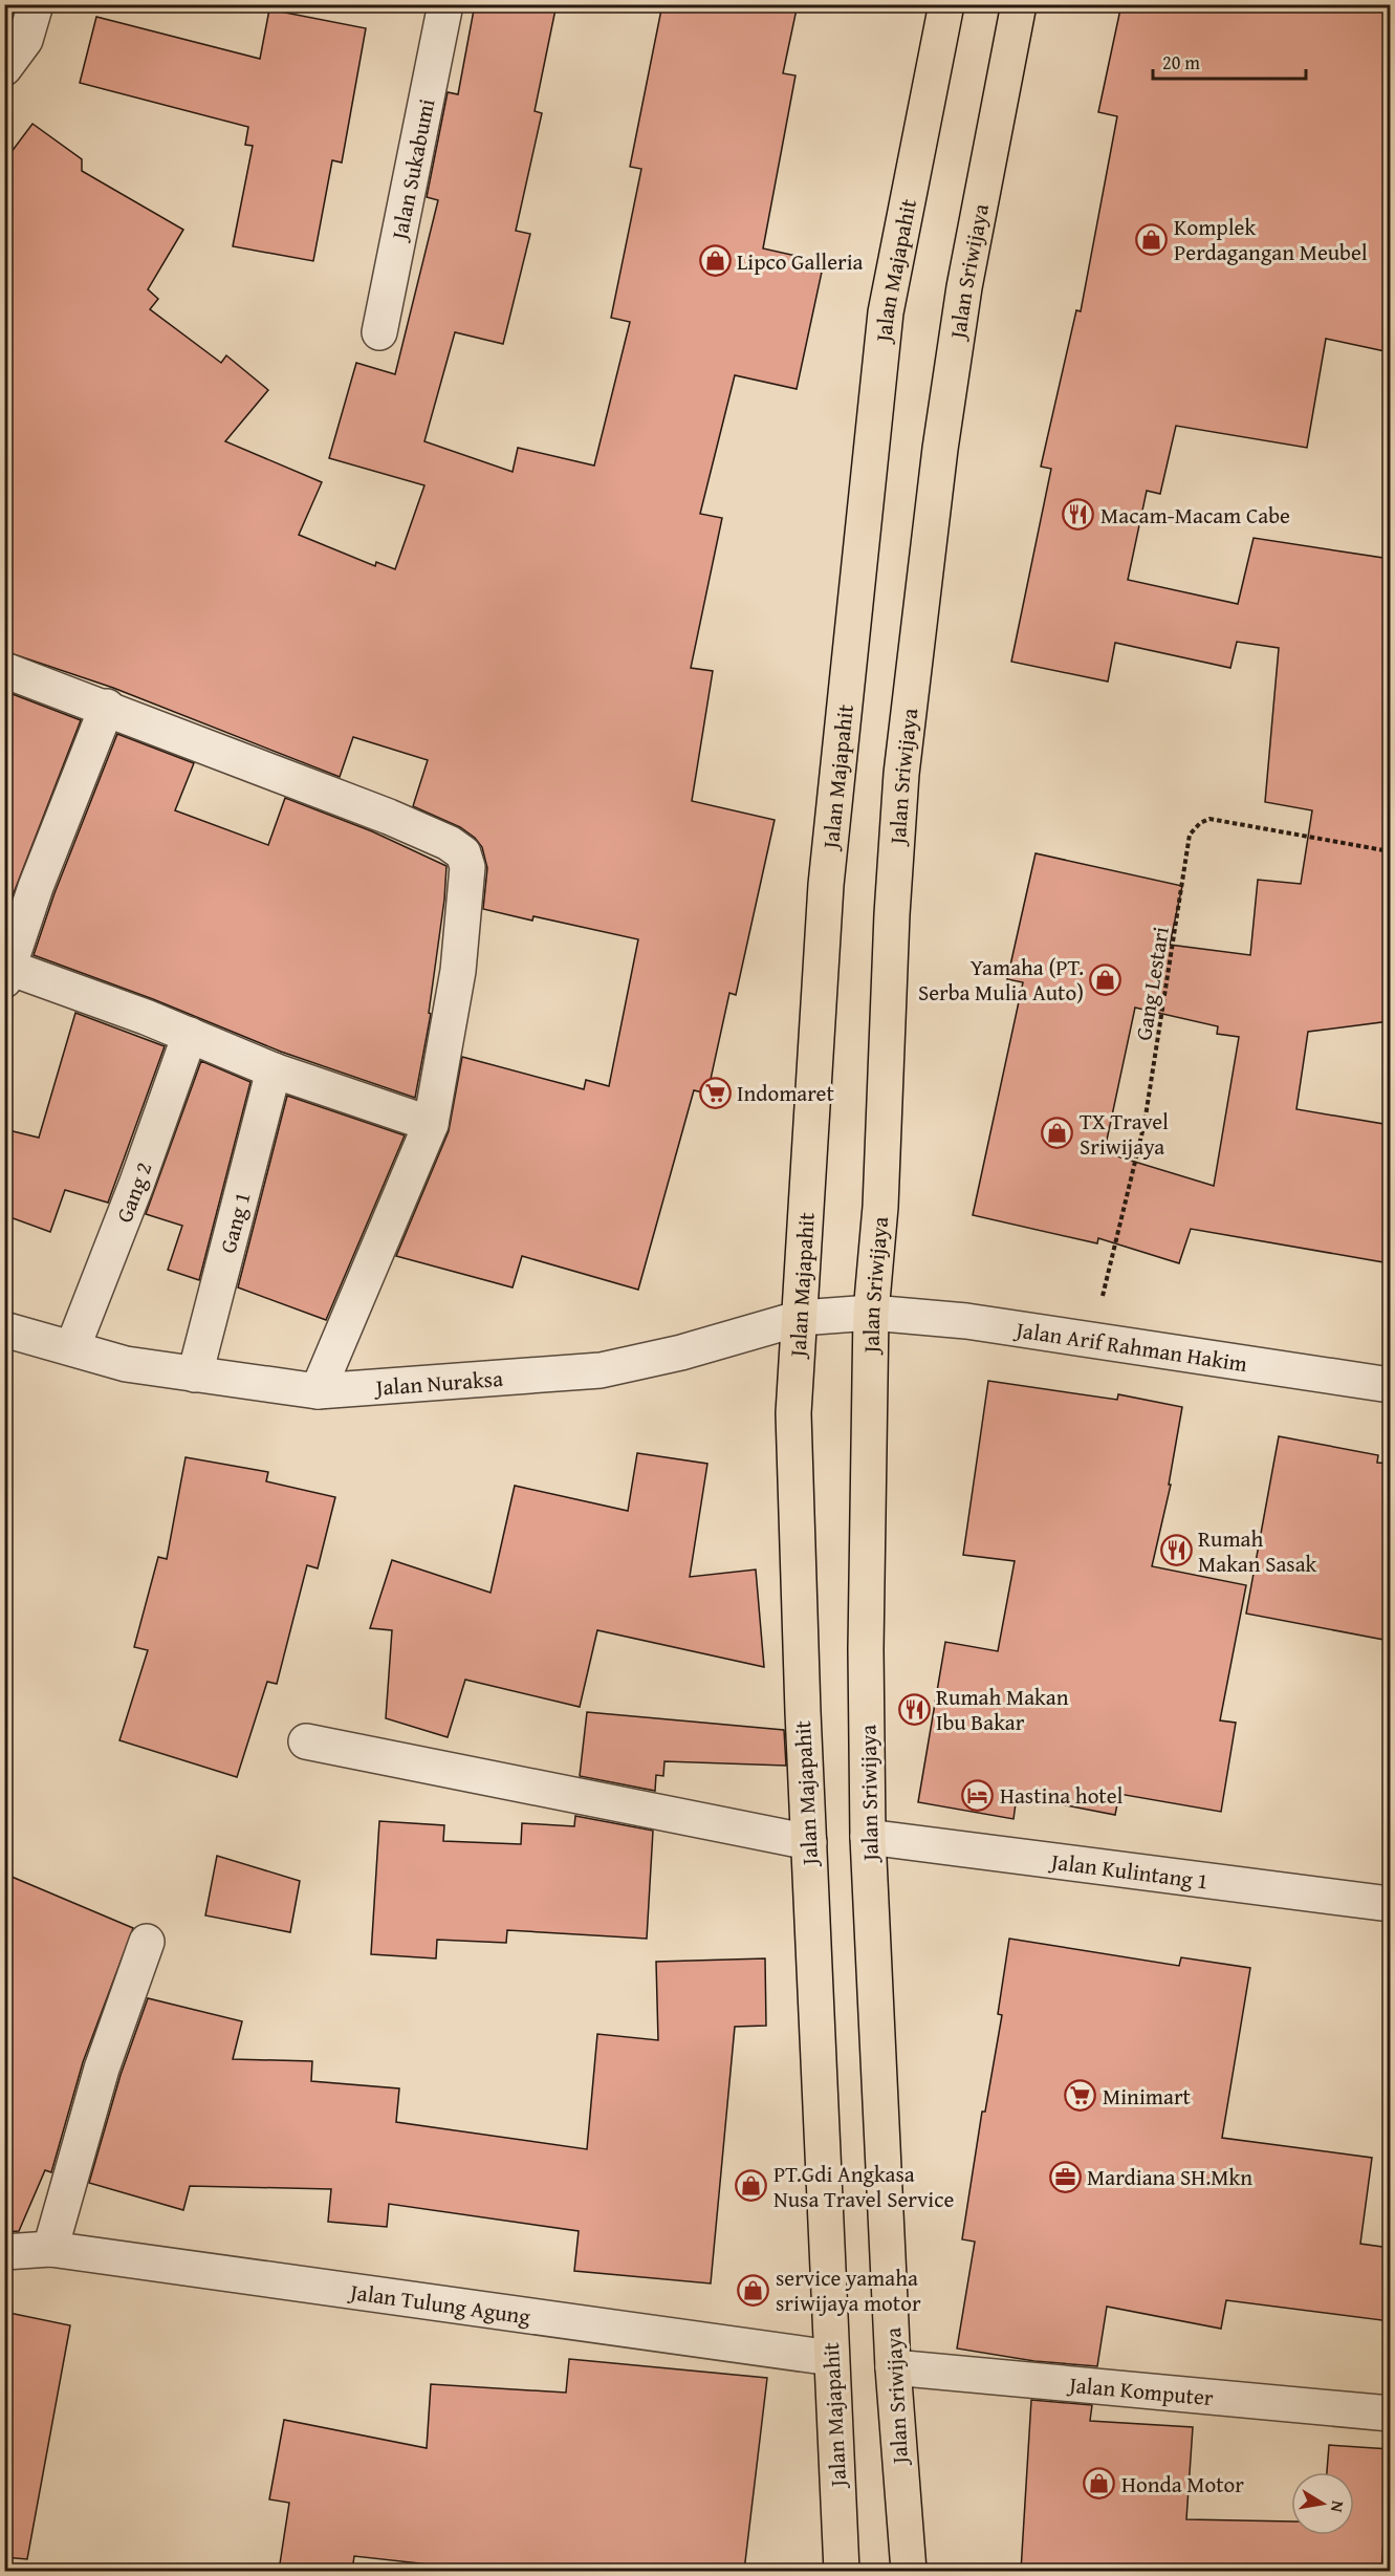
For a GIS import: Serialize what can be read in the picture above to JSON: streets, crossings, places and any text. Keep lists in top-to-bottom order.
{
  "streets": {
    "main road": ["Jalan Majapahit", "Jalan Sriwijaya"],
    "street": [
      "Jalan Sukabumi",
      "Gang 2",
      "Gang 1",
      "Jalan Arif Rahman Hakim",
      "Jalan Nuraksa",
      "Jalan Kulintang 1",
      "Jalan Tulung Agung",
      "Jalan Komputer"
    ],
    "path": ["Gang Lestari"]
  },
  "crossings": [
    ["Jalan Majapahit", "Jalan Nuraksa"],
    ["Jalan Majapahit", "Jalan Tulung Agung"],
    ["Jalan Sriwijaya", "Jalan Arif Rahman Hakim"],
    ["Jalan Sriwijaya", "Jalan Nuraksa"],
    ["Jalan Sriwijaya", "Jalan Kulintang 1"],
    ["Jalan Sriwijaya", "Jalan Komputer"],
    ["Gang Lestari", "Jalan Arif Rahman Hakim"],
    ["Gang 2", "Jalan Nuraksa"],
    ["Gang 1", "Jalan Nuraksa"],
    ["Jalan Arif Rahman Hakim", "Jalan Nuraksa"]
  ],
  "places": {
    "shop": [
      "Komplek Perdagangan Meubel",
      "Lipco Galleria",
      "Yamaha (PT. Serba Mulia Auto)",
      "TX Travel Sriwijaya",
      "PT.Gdi Angkasa Nusa Travel Service",
      "service yamaha sriwijaya motor",
      "Honda Motor"
    ],
    "restaurant": ["Macam-Macam Cabe", "Rumah Makan Sasak", "Rumah Makan Ibu Bakar"],
    "supermarket": ["Indomaret", "Minimart"],
    "hotel": ["Hastina hotel"],
    "office": ["Mardiana SH.Mkn"]
  },
  "scale_bar": "20 m",
  "north": "right"
}
